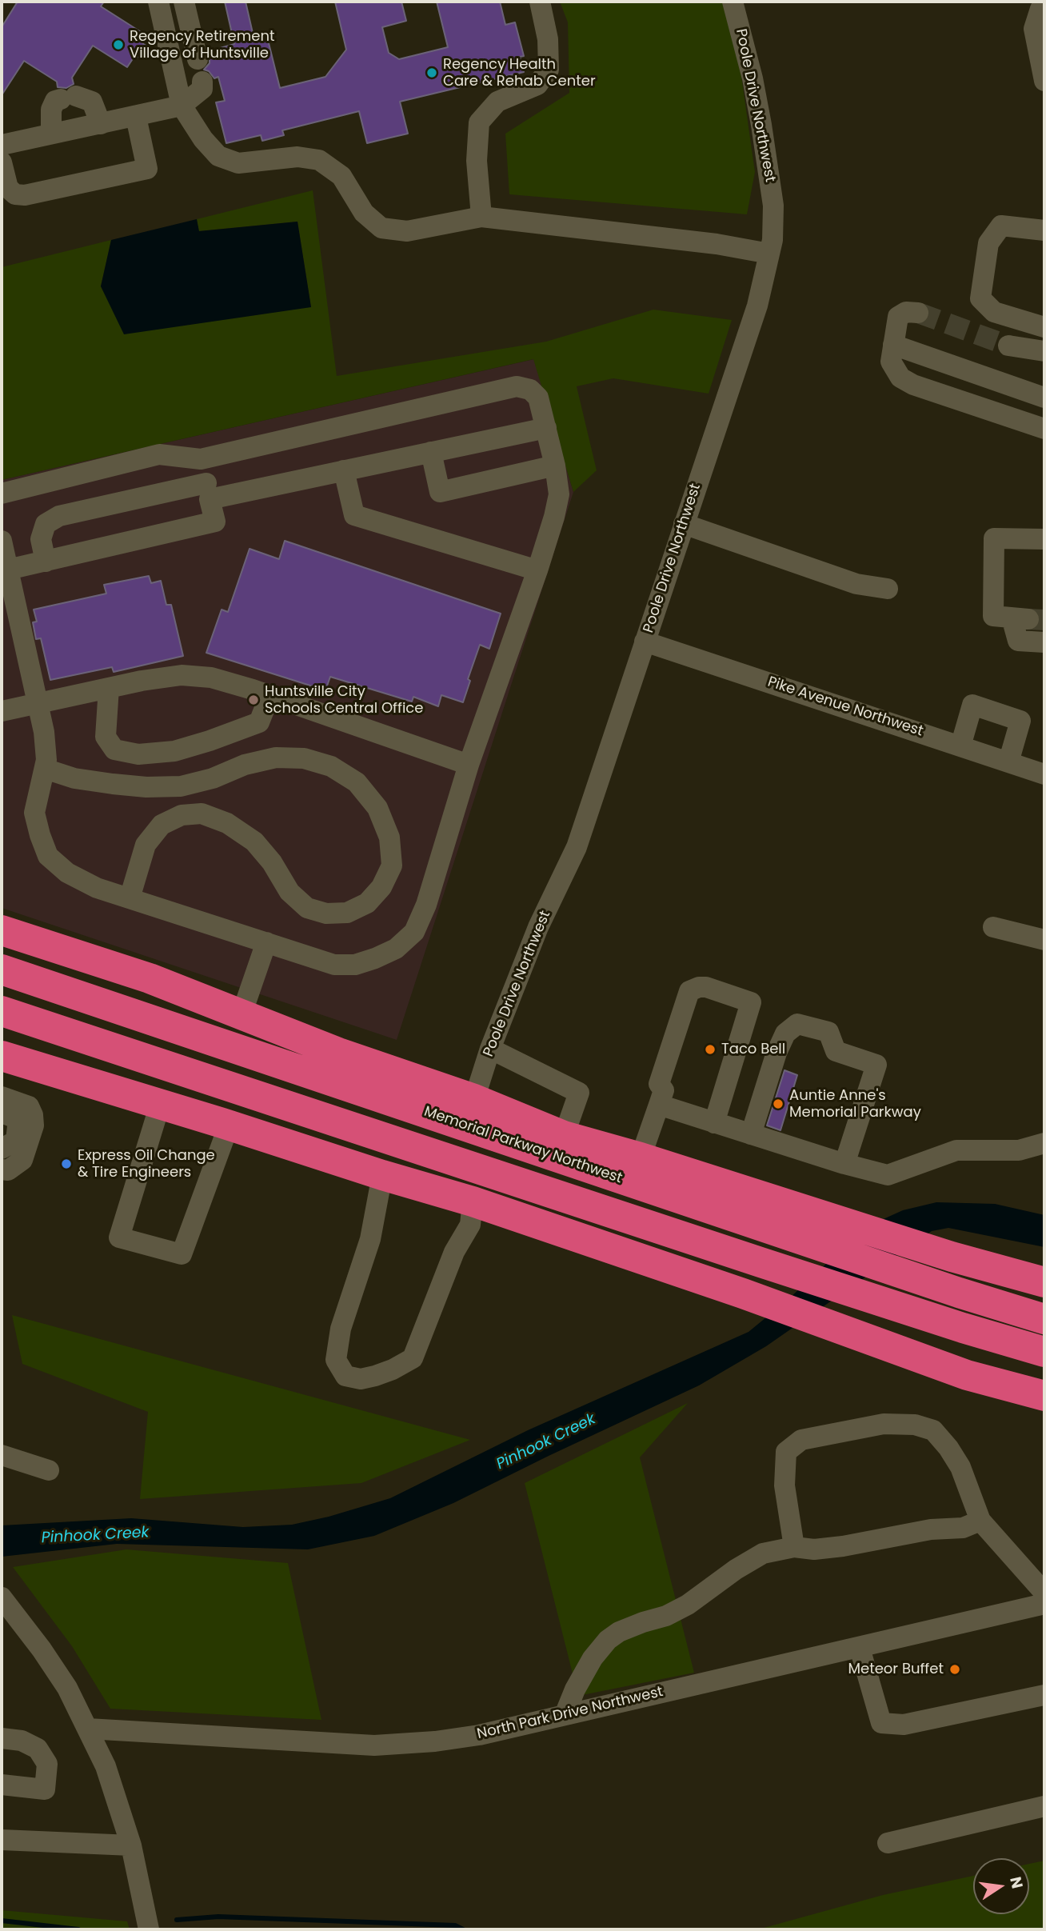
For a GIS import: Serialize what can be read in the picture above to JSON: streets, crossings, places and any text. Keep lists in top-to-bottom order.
{
  "streets": {
    "highway": ["Memorial Parkway Northwest"],
    "street": ["Poole Drive Northwest", "Pike Avenue Northwest", "North Park Drive Northwest"]
  },
  "crossings": [
    ["Poole Drive Northwest", "Pike Avenue Northwest"]
  ],
  "water": ["Pinhook Creek"],
  "places": [
    "Regency Retirement Village of Huntsville",
    "Regency Health Care & Rehab Center",
    "Huntsville City Schools Central Office",
    "Taco Bell",
    "Auntie Anne's Memorial Parkway",
    "Express Oil Change & Tire Engineers",
    "Meteor Buffet"
  ],
  "north": "right"
}
